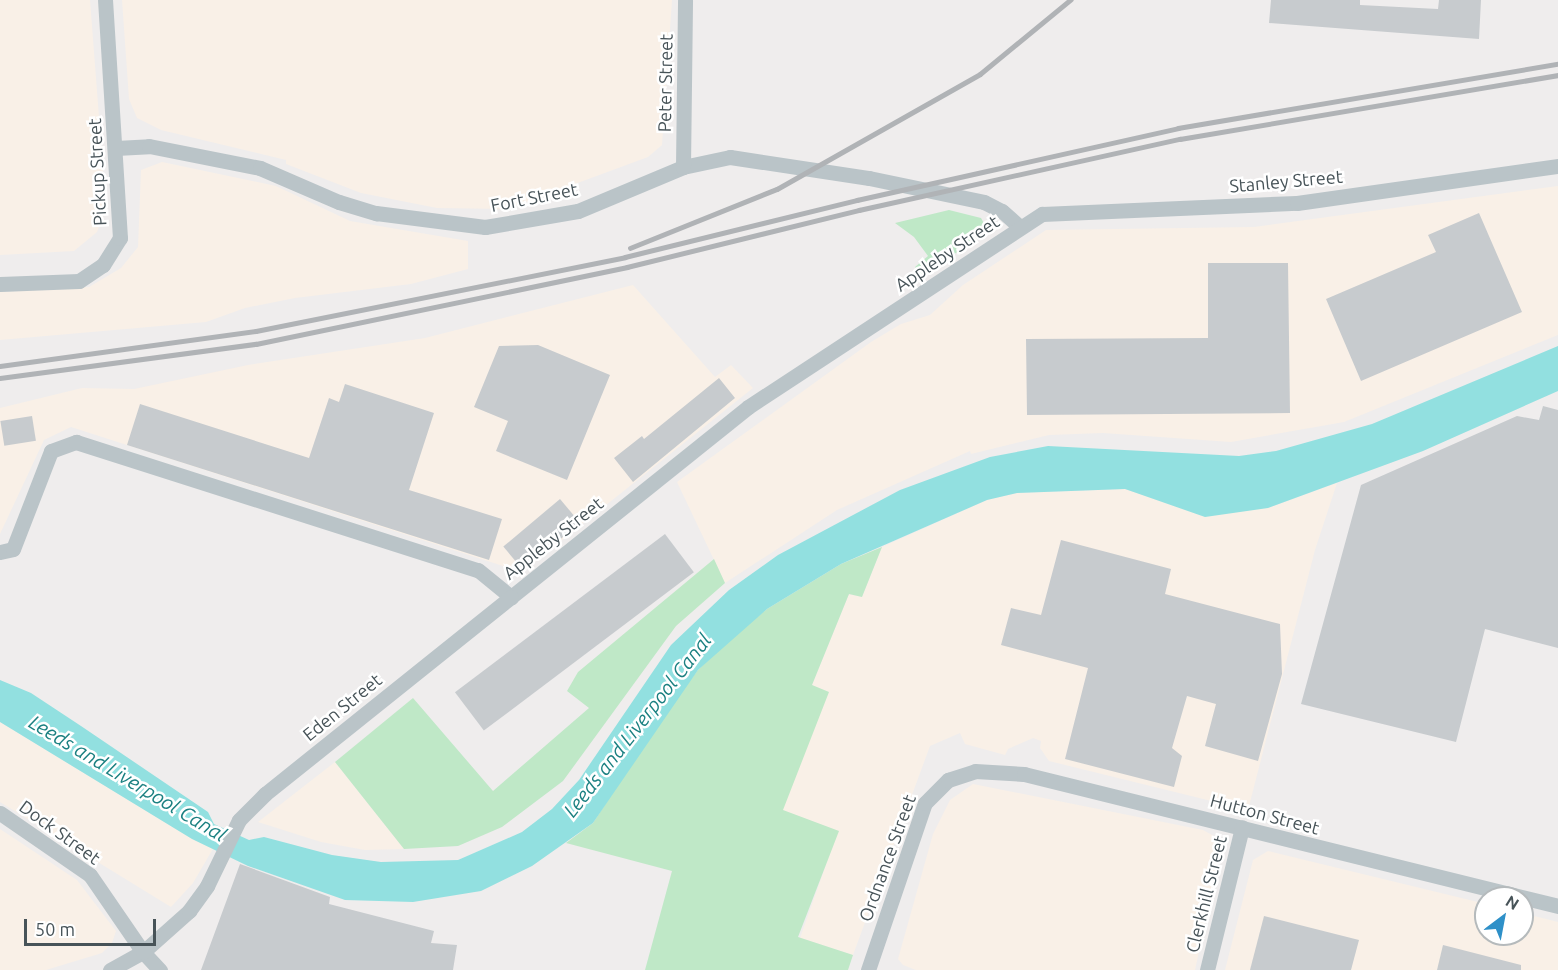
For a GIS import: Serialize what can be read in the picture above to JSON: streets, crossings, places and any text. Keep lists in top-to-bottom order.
{
  "streets": {
    "street": [
      "Peter Street",
      "Pickup Street",
      "Stanley Street",
      "Fort Street",
      "Appleby Street",
      "Eden Street",
      "Hutton Street",
      "Dock Street",
      "Ordnance Street",
      "Clerkhill Street"
    ]
  },
  "crossings": [
    ["Peter Street", "Fort Street"],
    ["Pickup Street", "Fort Street"],
    ["Stanley Street", "Fort Street"],
    ["Stanley Street", "Appleby Street"],
    ["Fort Street", "Appleby Street"],
    ["Appleby Street", "Eden Street"],
    ["Eden Street", "Dock Street"],
    ["Hutton Street", "Ordnance Street"],
    ["Hutton Street", "Clerkhill Street"]
  ],
  "water": ["Leeds and Liverpool Canal"],
  "scale_bar": "50 m",
  "north": "top right"
}
